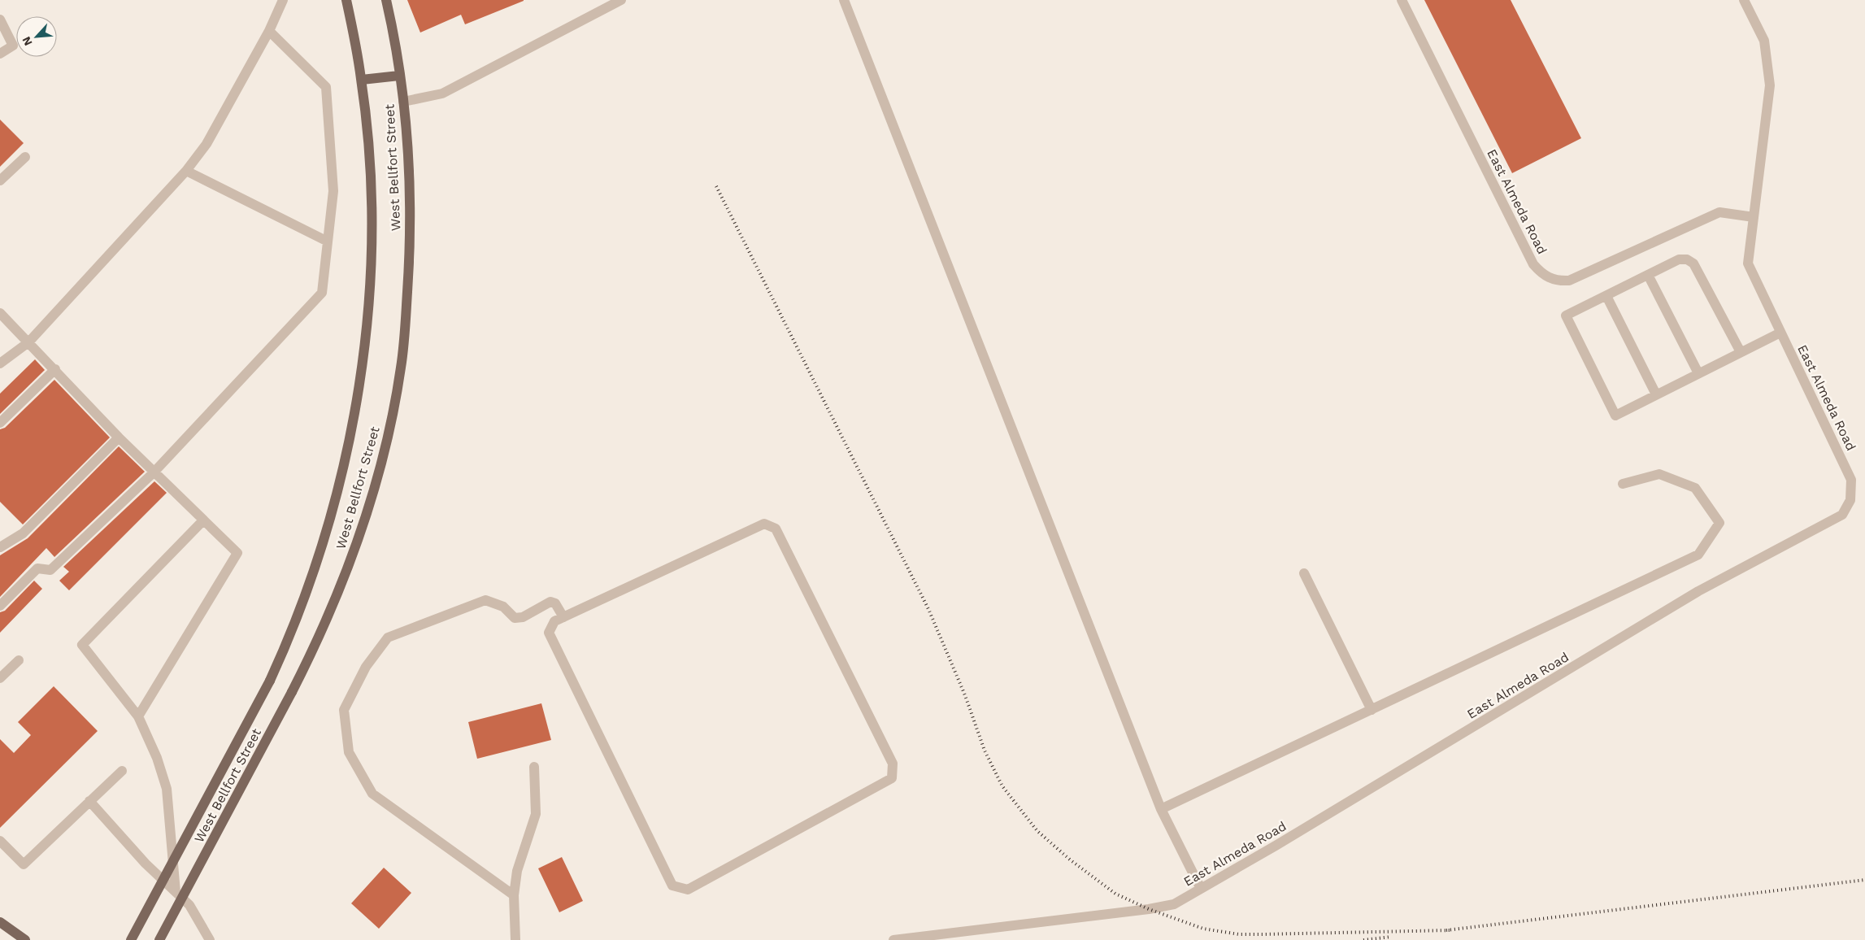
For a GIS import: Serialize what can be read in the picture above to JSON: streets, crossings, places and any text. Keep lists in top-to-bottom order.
{
  "streets": {
    "main road": ["West Bellfort Street"],
    "street": ["East Almeda Road"]
  },
  "north": "bottom left"
}
